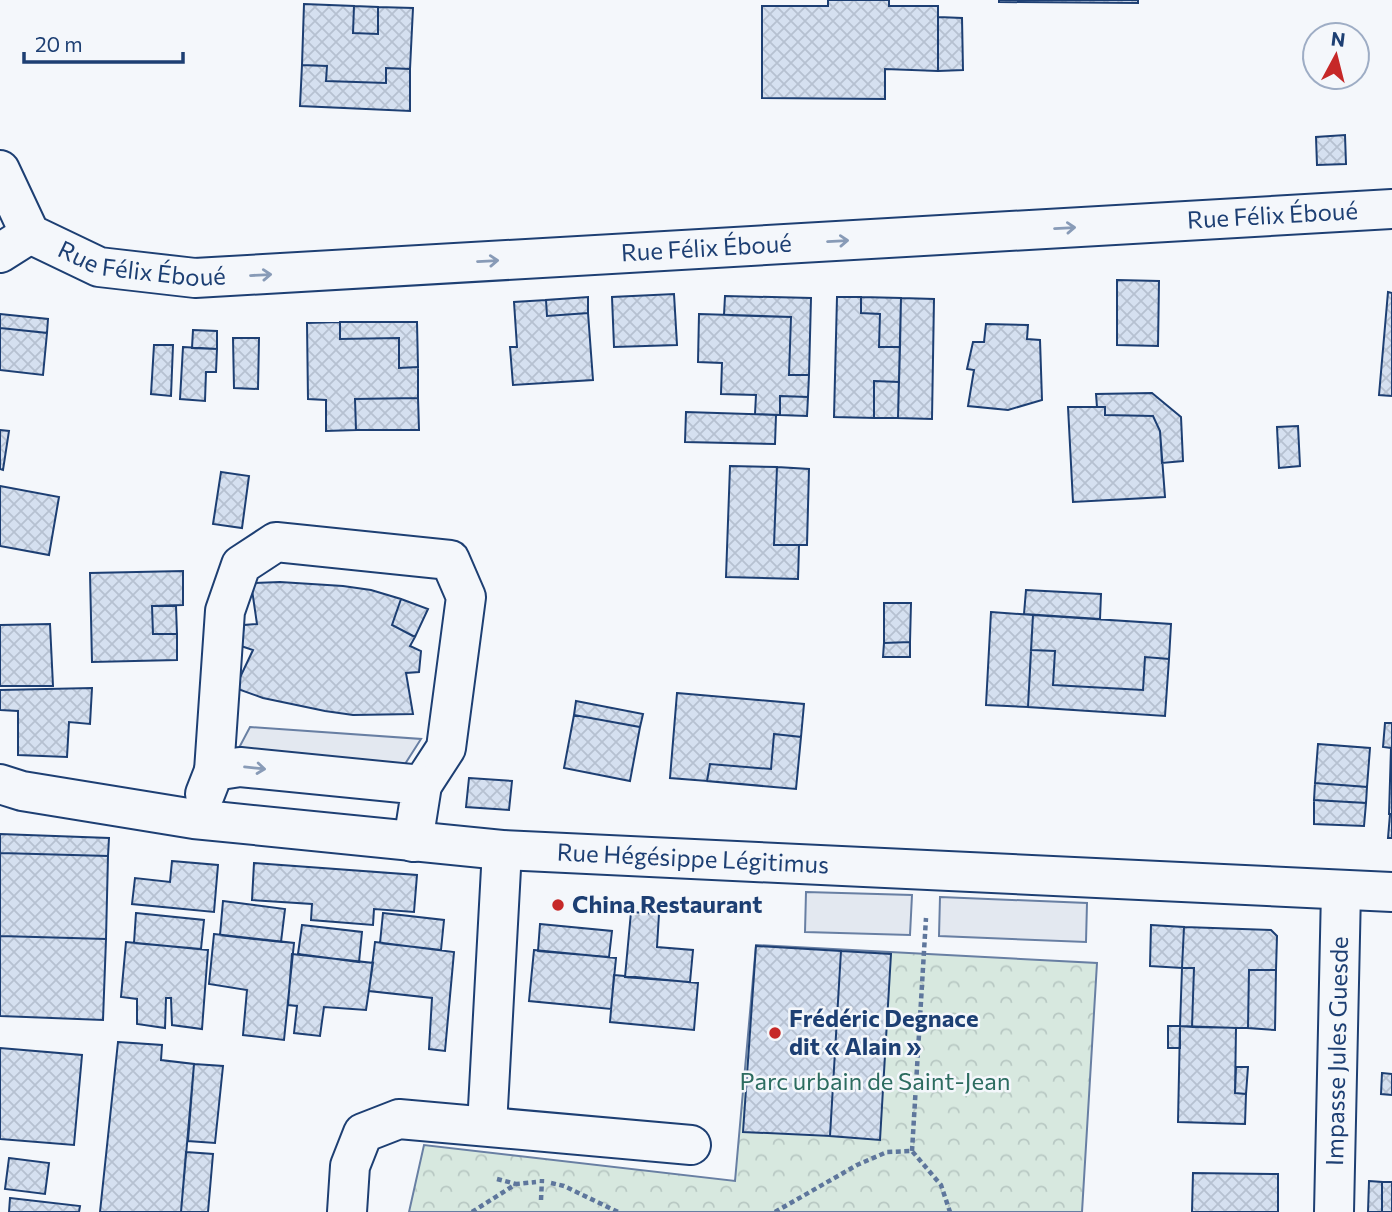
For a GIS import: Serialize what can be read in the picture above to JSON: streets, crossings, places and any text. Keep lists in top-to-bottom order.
{
  "streets": {
    "street": ["Rue Félix Éboué", "Rue Hégésippe Légitimus", "Impasse Jules Guesde"]
  },
  "crossings": [
    ["Rue Hégésippe Légitimus", "Impasse Jules Guesde"]
  ],
  "one_way": ["Rue Félix Éboué"],
  "parks": ["Parc urbain de Saint-Jean"],
  "places": ["China Restaurant", "Frédéric Degnace dit « Alain »"],
  "scale_bar": "20 m",
  "north": "top"
}
